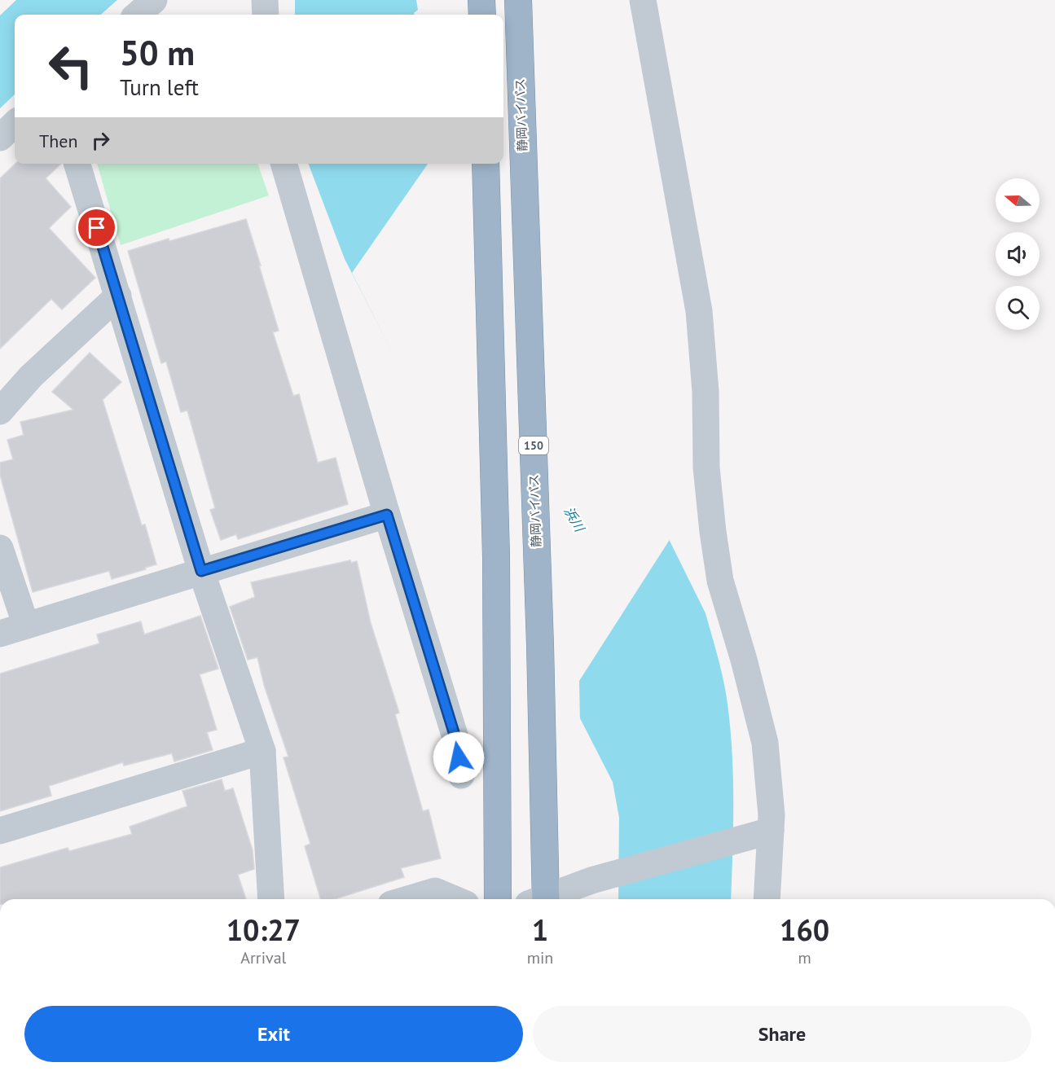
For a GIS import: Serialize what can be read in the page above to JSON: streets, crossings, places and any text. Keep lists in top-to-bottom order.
{
  "streets": {
    "highway": ["静岡バイパス", "150"]
  },
  "water": ["浜川"],
  "north": "left",
  "page": {
    "turn": ["50 m", "Turn left"],
    "then": "Then",
    "eta": [
      "10:27",
      "Arrival",
      "1",
      "min",
      "160",
      "m"
    ],
    "buttons": ["Exit", "Share"]
  }
}
